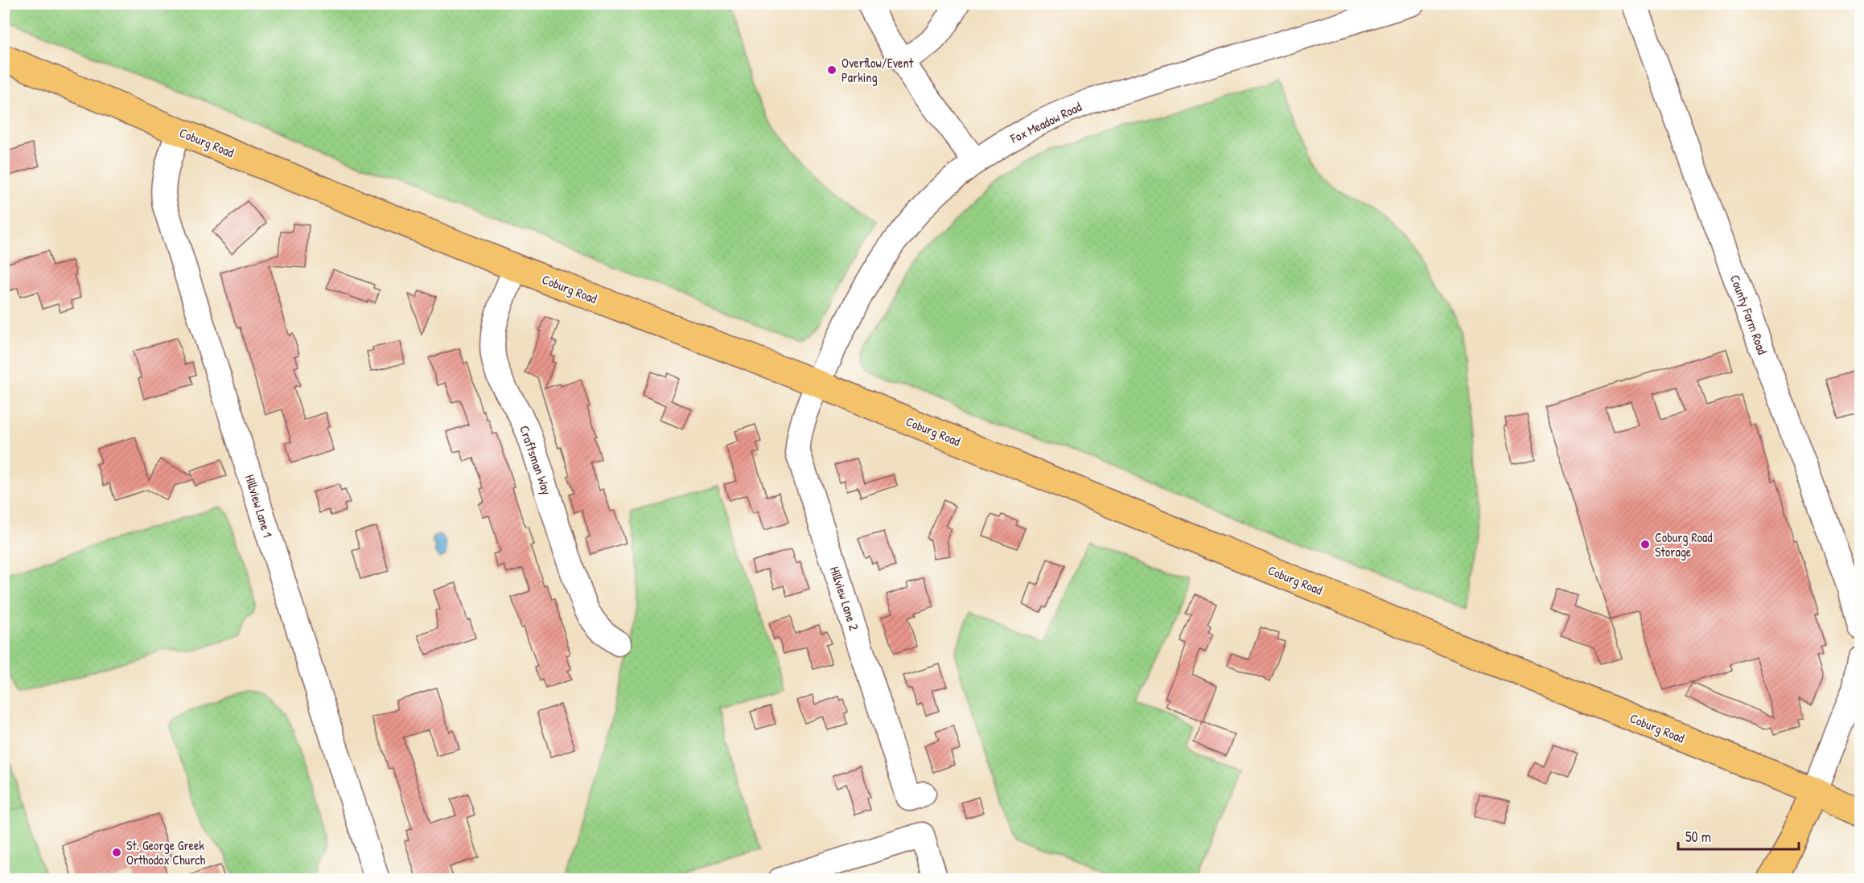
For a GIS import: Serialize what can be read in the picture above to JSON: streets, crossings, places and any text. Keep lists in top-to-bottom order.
{
  "streets": {
    "main road": ["Coburg Road"],
    "street": [
      "Fox Meadow Road",
      "County Farm Road",
      "Craftsman Way",
      "Hillview Lane 1",
      "Hillview Lane 2"
    ]
  },
  "crossings": [
    ["Fox Meadow Road", "Coburg Road"],
    ["Fox Meadow Road", "Hillview Lane 2"],
    ["Coburg Road", "Craftsman Way"],
    ["Coburg Road", "Hillview Lane 1"],
    ["Coburg Road", "Hillview Lane 2"]
  ],
  "places": ["Overflow/Event Parking", "Coburg Road Storage", "St. George Greek Orthodox Church"],
  "scale_bar": "50 m"
}
